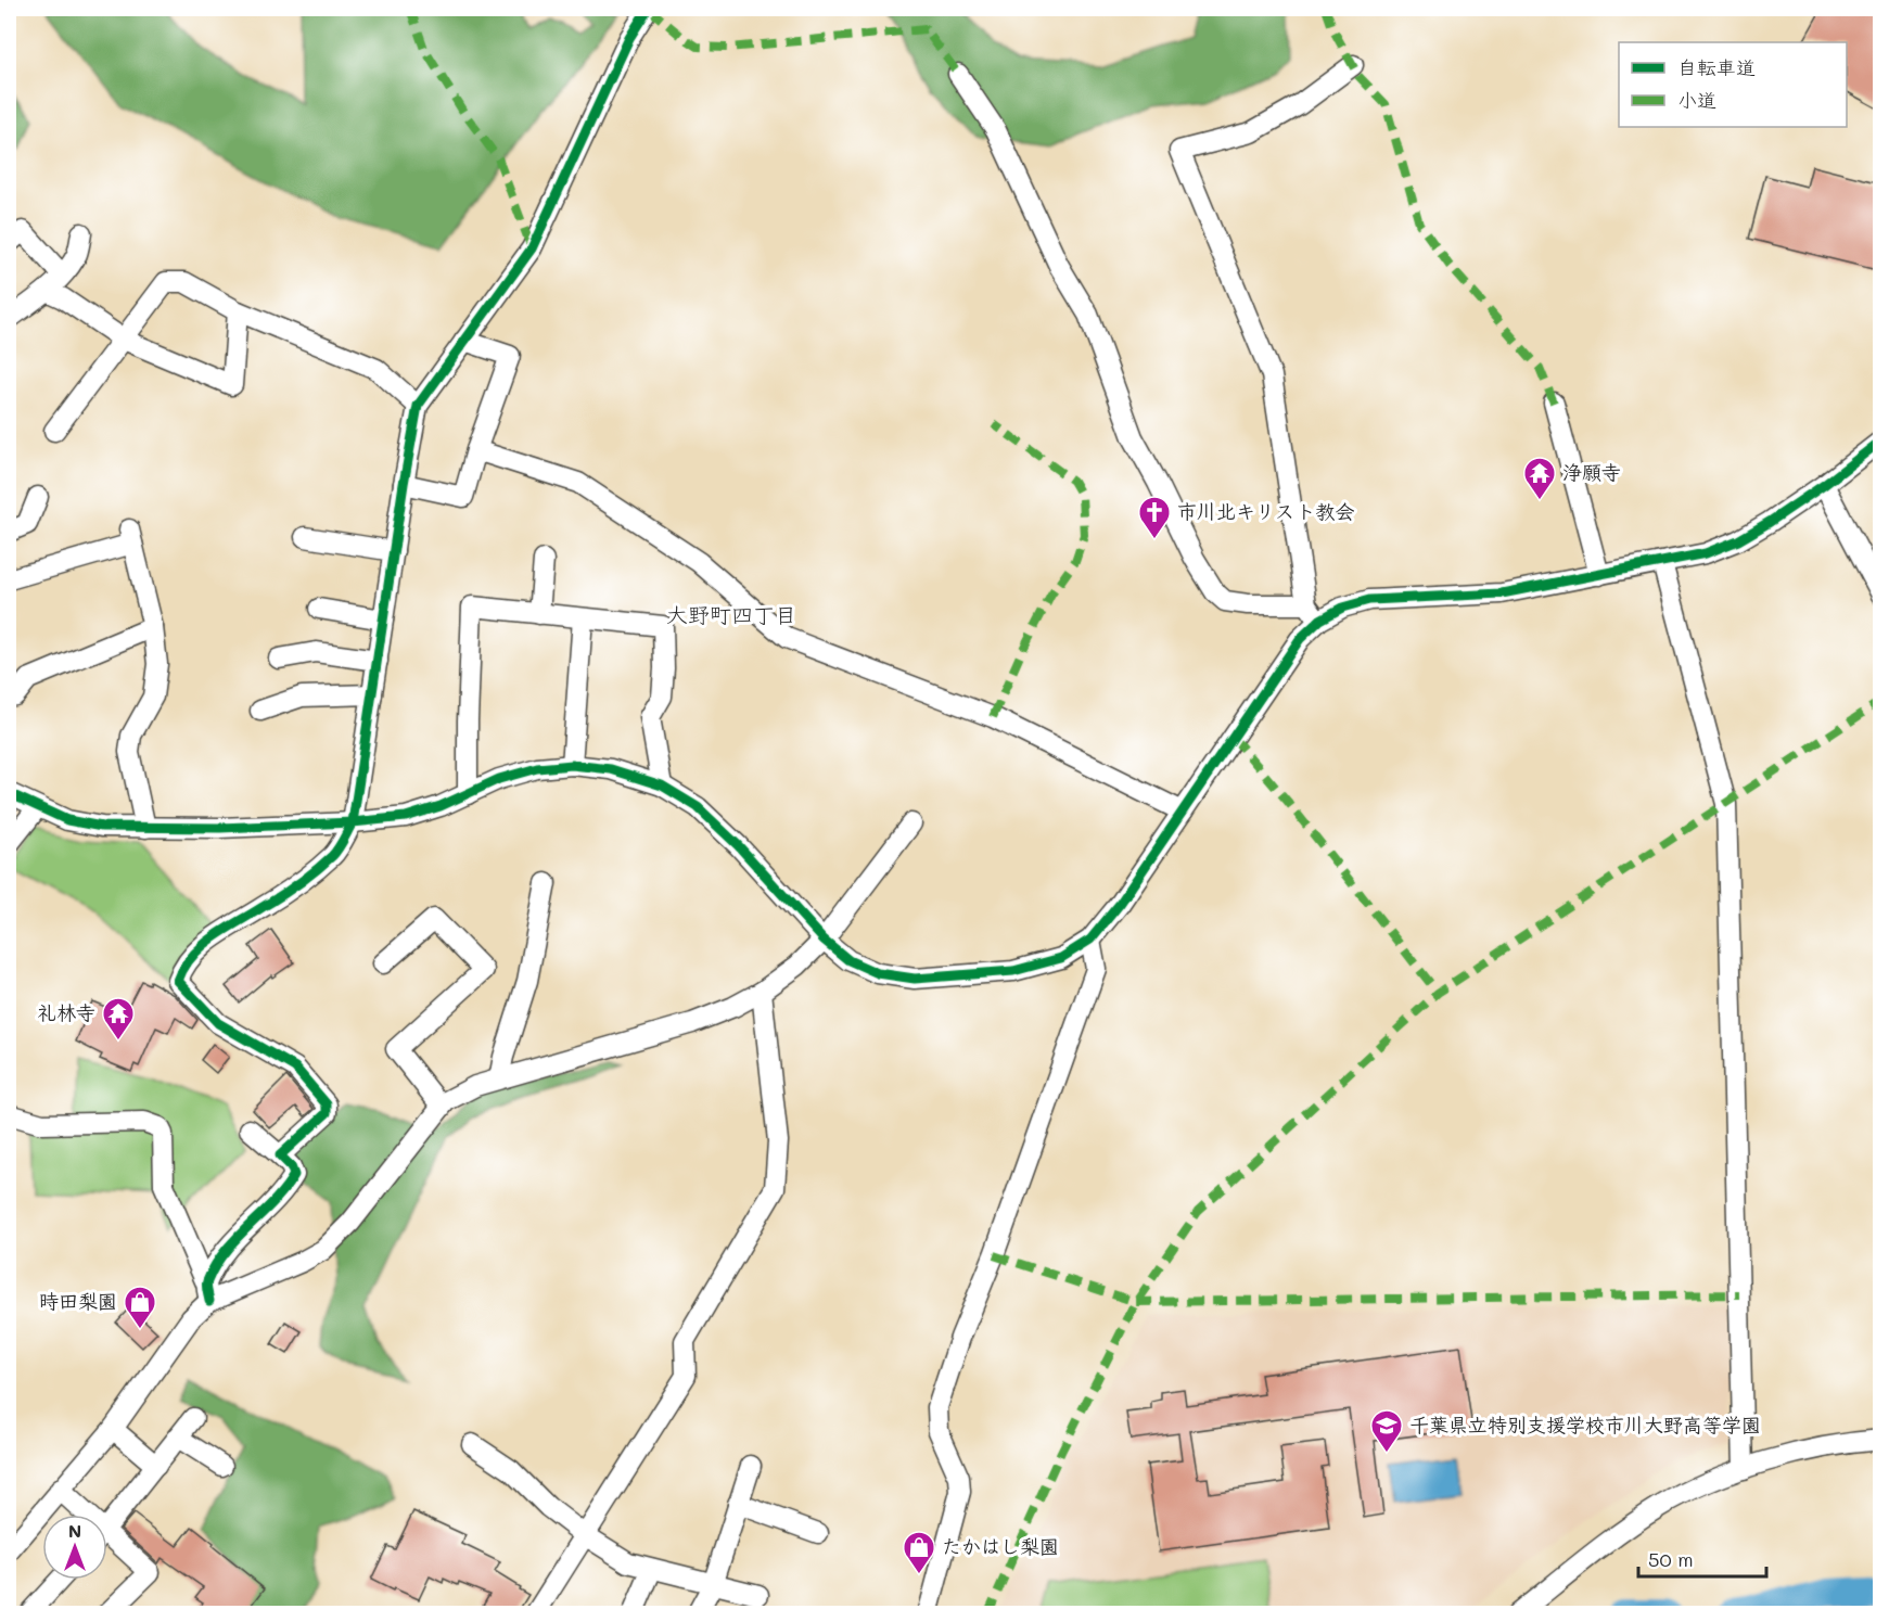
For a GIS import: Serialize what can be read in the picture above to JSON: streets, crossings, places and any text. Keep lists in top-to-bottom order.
{
  "districts": ["大野町四丁目"],
  "places": {
    "temple": ["浄願寺", "礼林寺"],
    "church": ["市川北キリスト教会"],
    "shop": ["時田梨園", "たかはし梨園"],
    "school or university": ["千葉県立特別支援学校市川大野高等学園"]
  },
  "legend": ["自転車道", "小道"],
  "scale_bar": "50 m",
  "north": "top"
}
